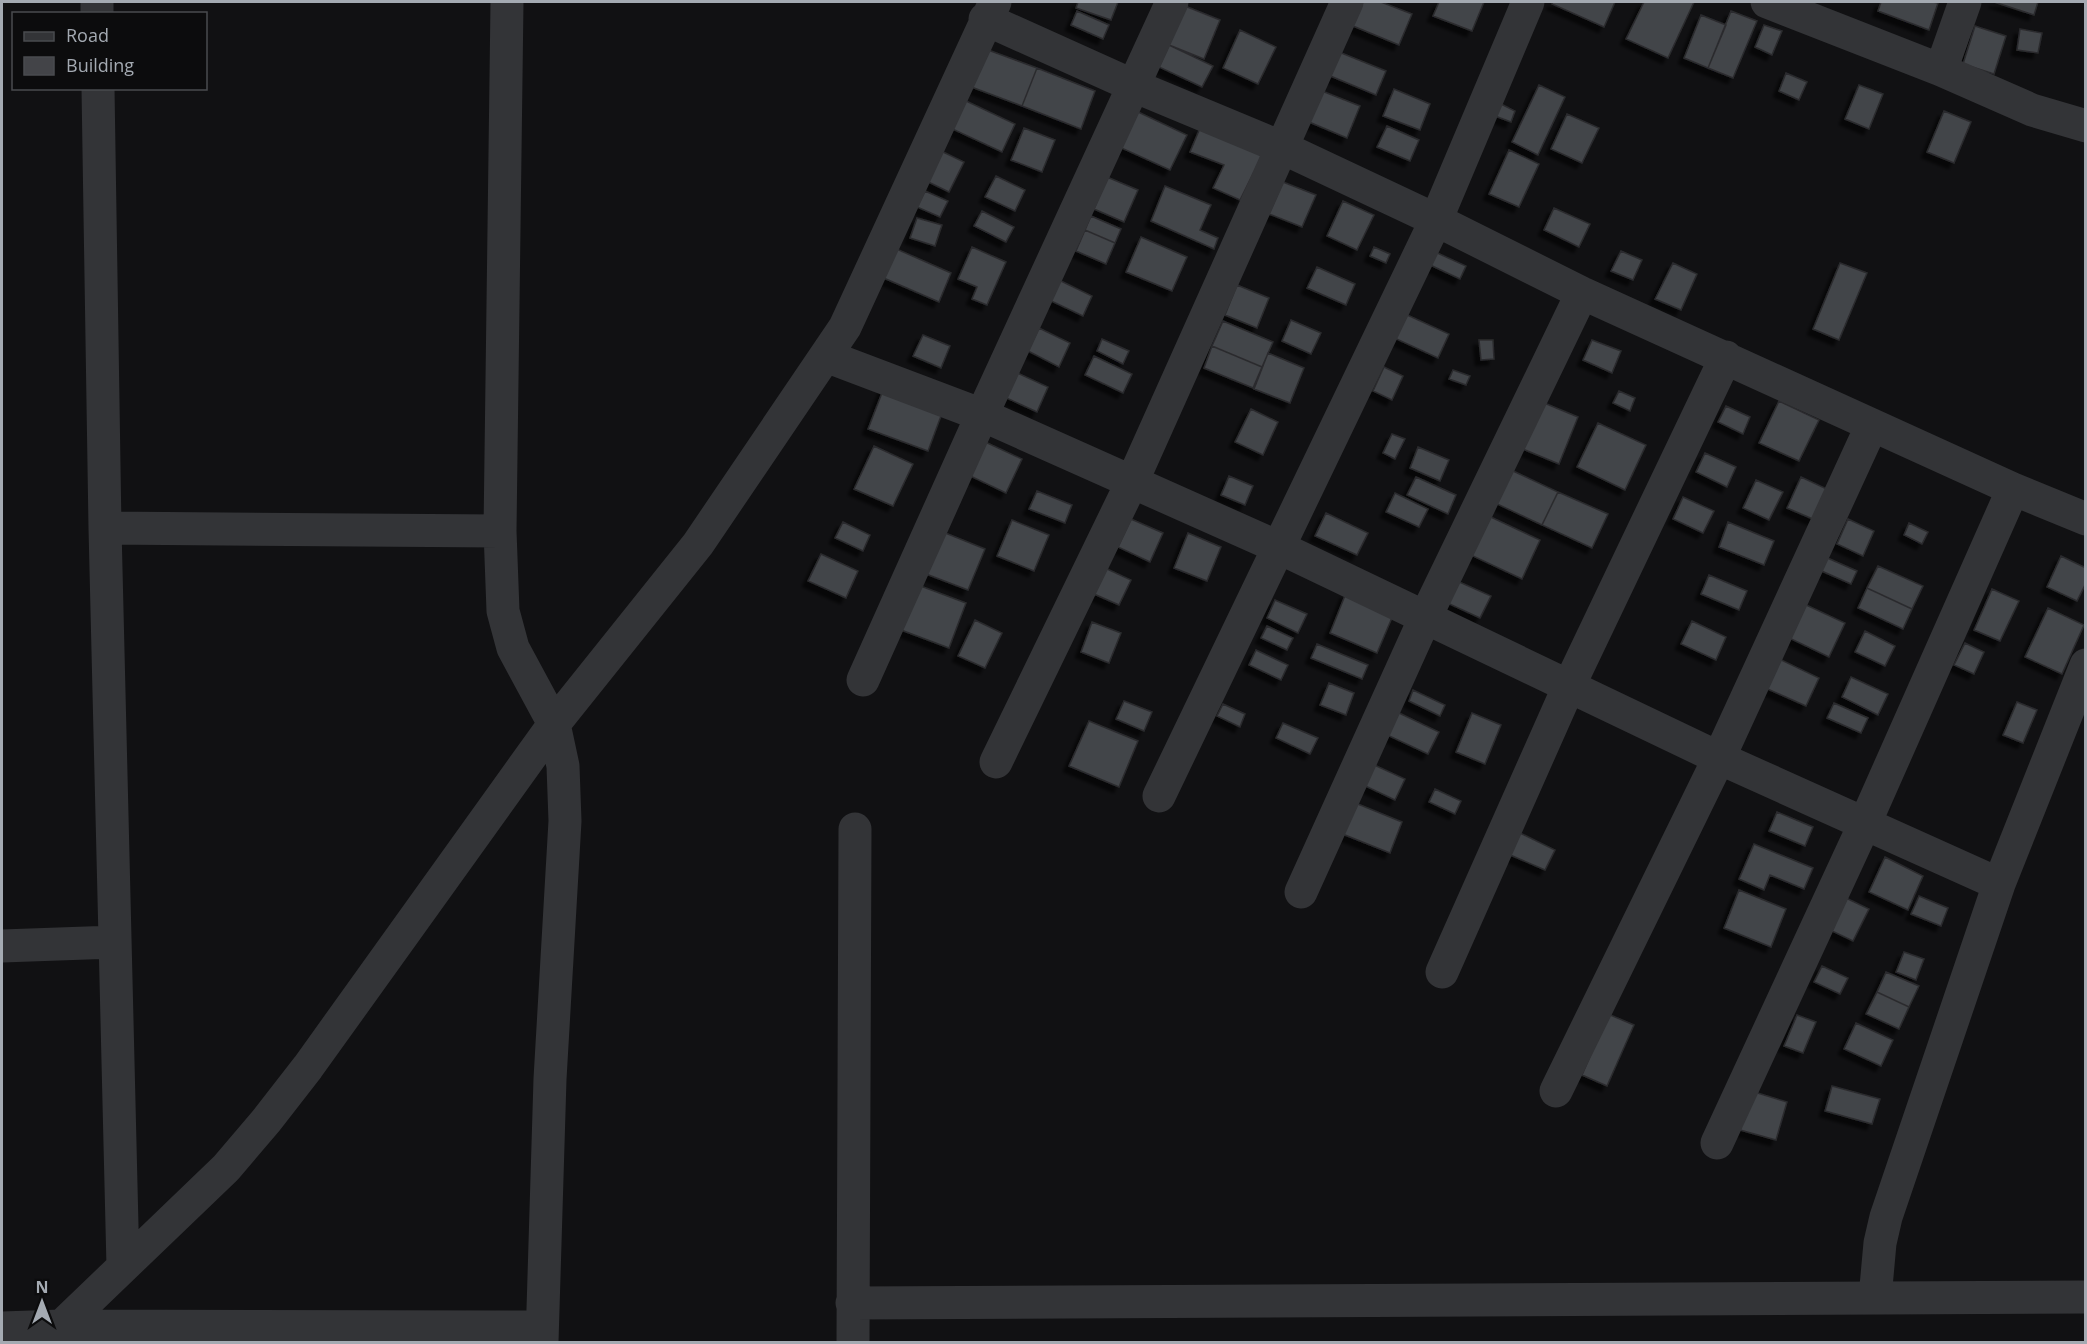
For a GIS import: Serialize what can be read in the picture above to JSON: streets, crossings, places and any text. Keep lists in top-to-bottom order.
{
  "legend": ["Road", "Building"],
  "north": "top"
}
